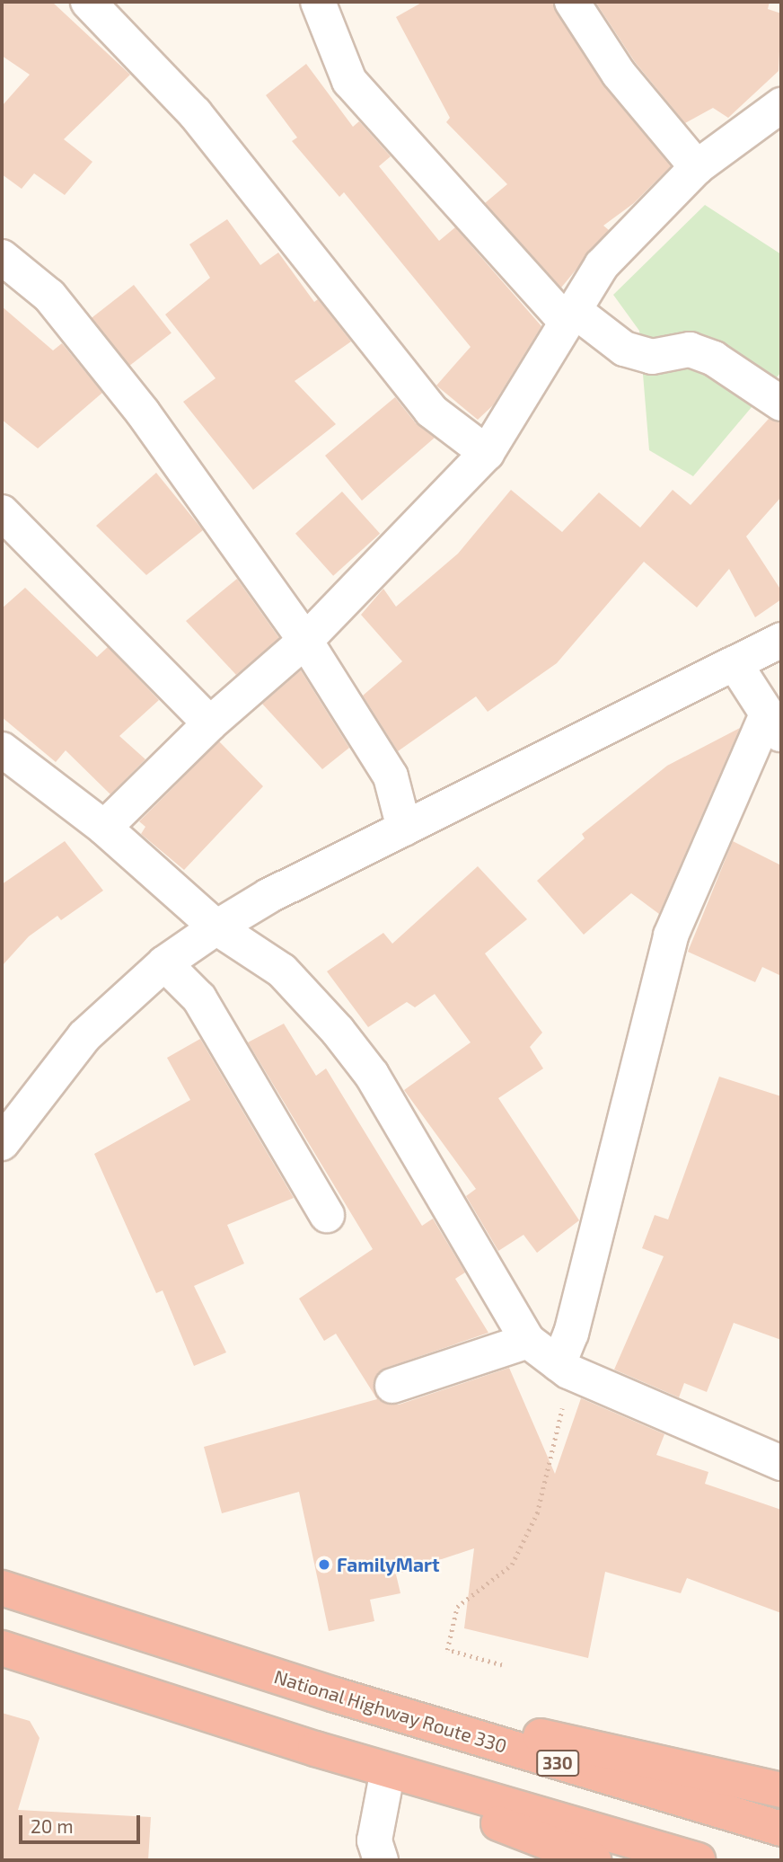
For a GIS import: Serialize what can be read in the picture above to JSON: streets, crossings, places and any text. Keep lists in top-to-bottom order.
{
  "streets": {
    "highway": ["National Highway Route 330", "330"]
  },
  "places": ["FamilyMart"],
  "scale_bar": "20 m"
}
